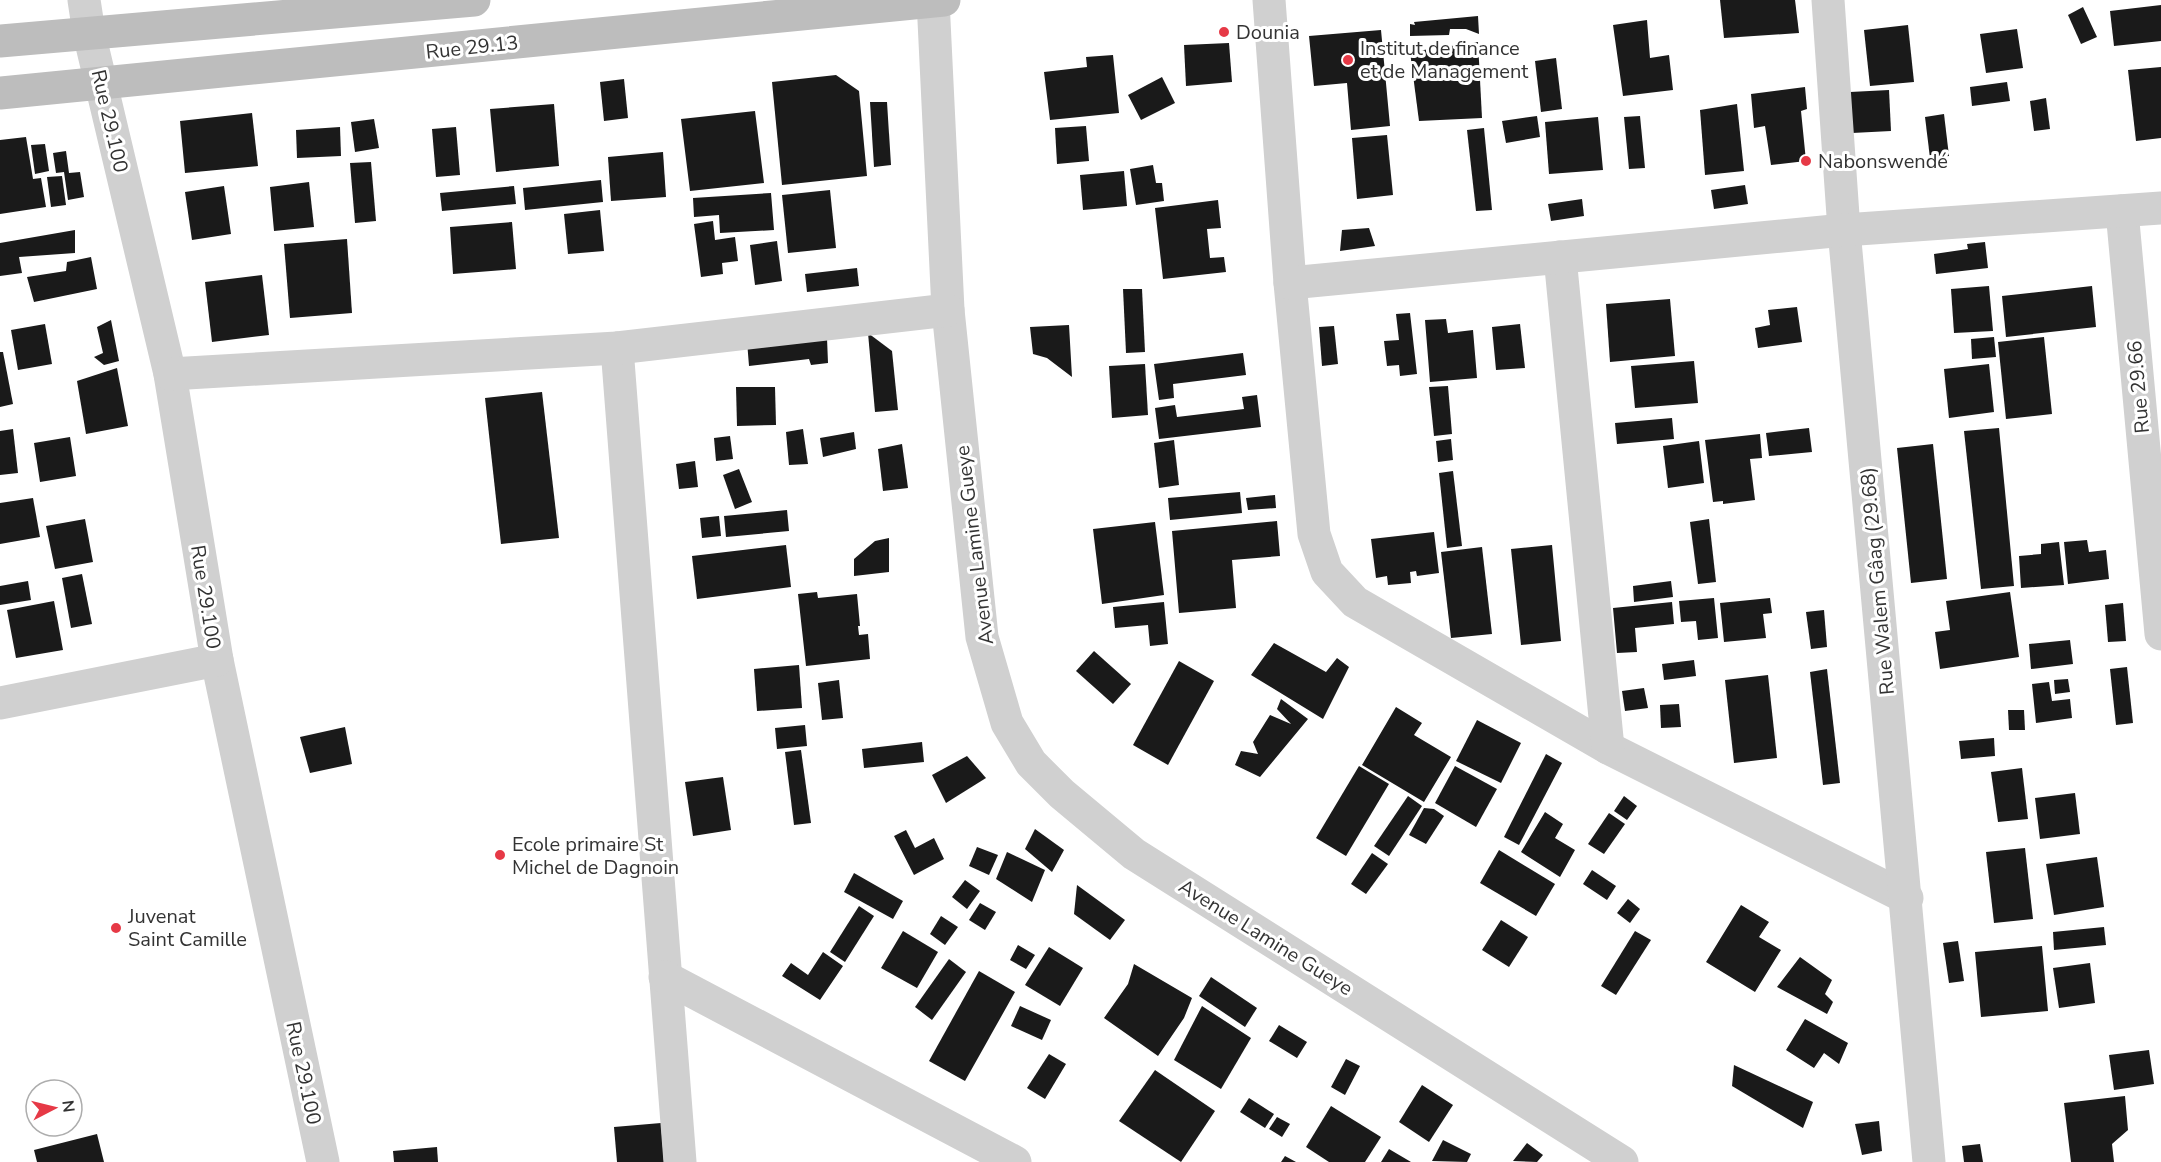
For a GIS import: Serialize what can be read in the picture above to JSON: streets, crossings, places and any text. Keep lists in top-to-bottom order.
{
  "streets": {
    "main road": ["Rue 29.13"],
    "street": [
      "Rue 29.100",
      "Rue 29.66",
      "Avenue Lamine Gueye",
      "Rue Walem Gâag (29.68)"
    ]
  },
  "crossings": [
    ["Rue 29.13", "Rue 29.100"],
    ["Rue 29.13", "Avenue Lamine Gueye"]
  ],
  "places": [
    "Dounia",
    "Institut de finance et de Management",
    "Nabonswendé",
    "Ecole primaire St Michel de Dagnoin",
    "Juvenat Saint Camille"
  ],
  "north": "right"
}
